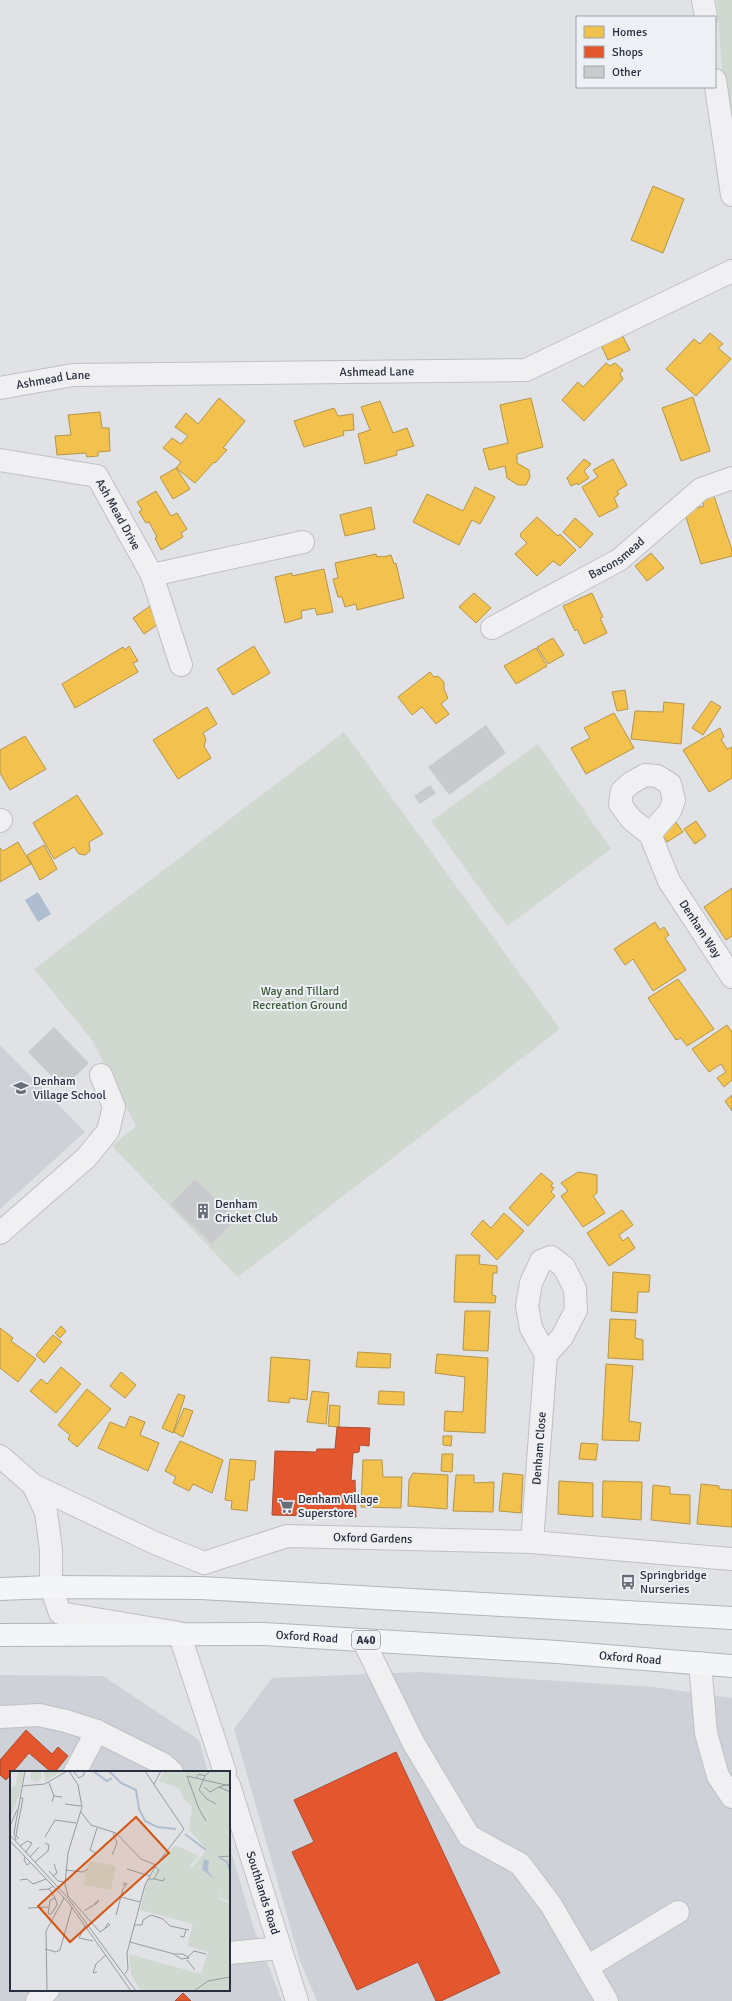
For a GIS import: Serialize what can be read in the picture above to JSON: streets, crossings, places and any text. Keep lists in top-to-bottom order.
{
  "streets": {
    "highway": ["Oxford Road", "A40"],
    "street": [
      "Ashmead Lane",
      "Ash Mead Drive",
      "Baconsmead",
      "Denham Way",
      "Denham Close",
      "Oxford Gardens",
      "Southlands Road"
    ]
  },
  "crossings": [
    ["Denham Close", "Oxford Gardens"]
  ],
  "parks": ["Way and Tillard Recreation Ground"],
  "places": {
    "school or university": ["Denham Village School"],
    "building": ["Denham Cricket Club"],
    "supermarket": ["Denham Village Superstore"],
    "bus stop": ["Springbridge Nurseries"]
  },
  "legend": ["Homes", "Shops", "Other"]
}
